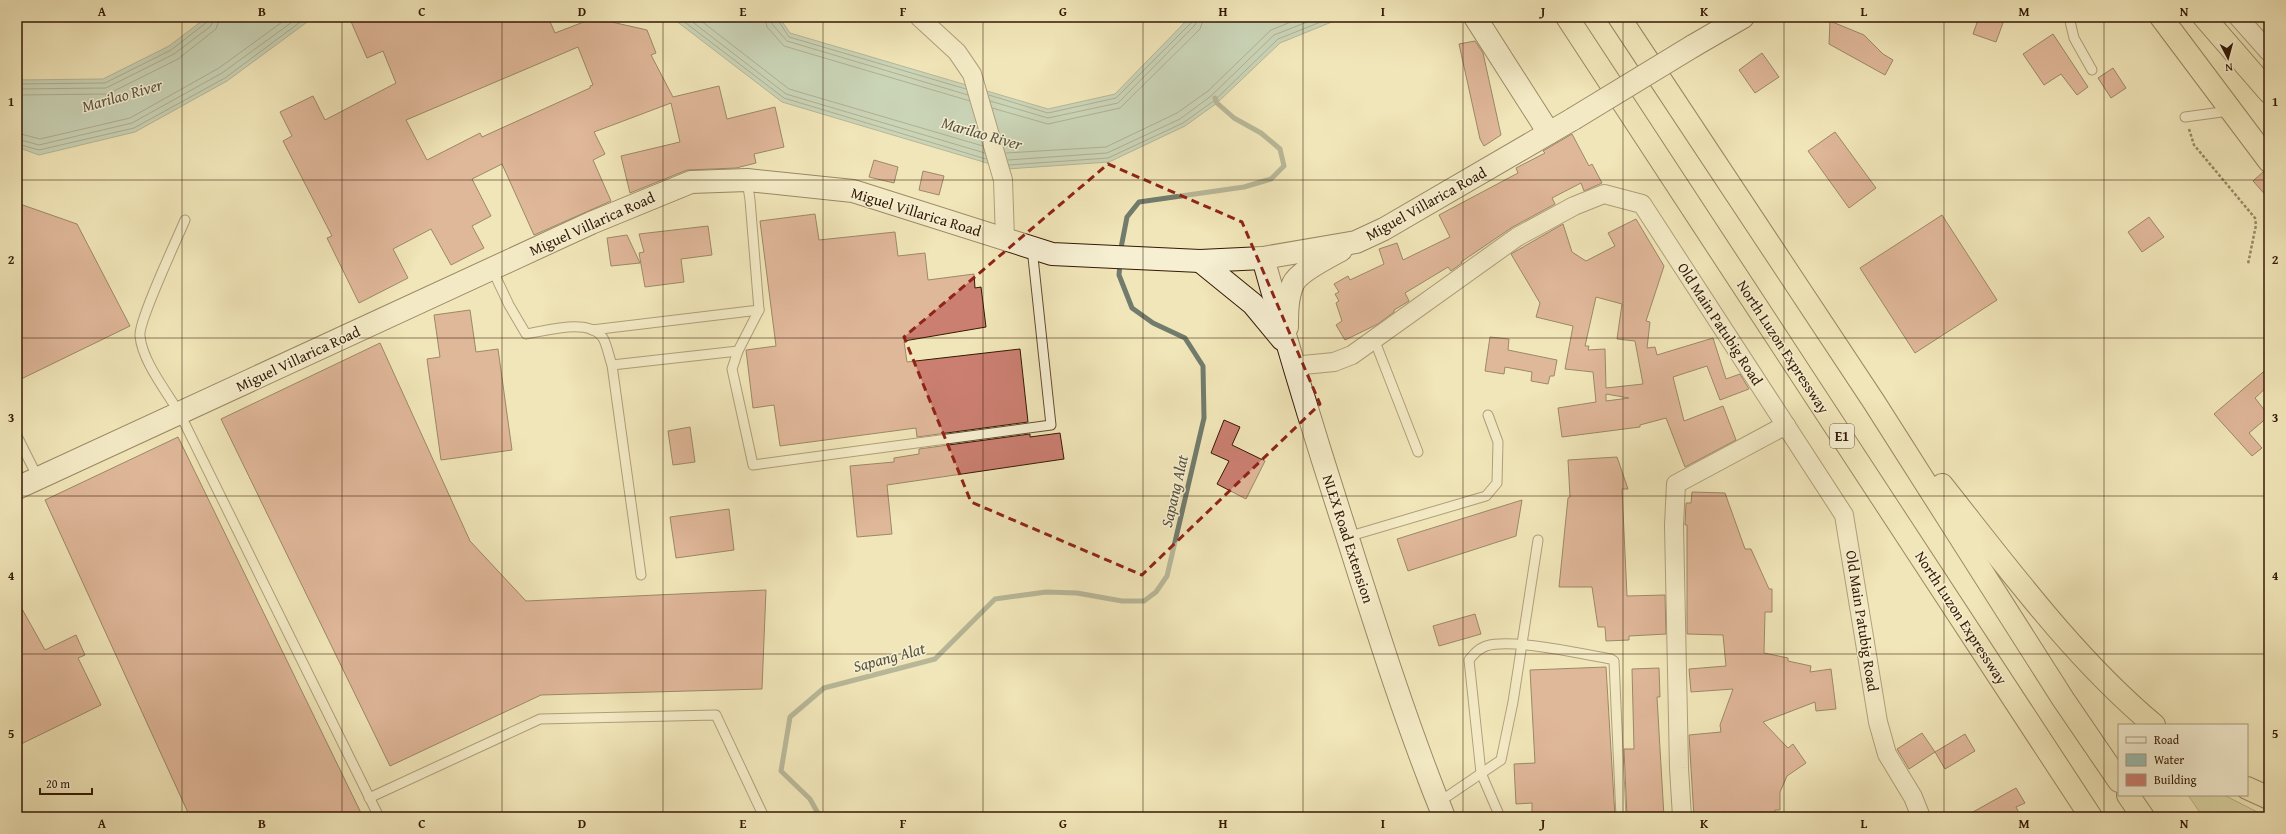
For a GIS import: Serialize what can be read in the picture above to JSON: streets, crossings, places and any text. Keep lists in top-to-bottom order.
{
  "streets": {
    "highway": ["North Luzon Expressway", "E1"],
    "main road": ["Miguel Villarica Road", "NLEX Road Extension"],
    "street": ["Old Main Patubig Road"]
  },
  "crossings": [
    ["Miguel Villarica Road", "NLEX Road Extension"],
    ["Old Main Patubig Road", "NLEX Road Extension"]
  ],
  "water": ["Marilao River", "Sapang Alat"],
  "legend": ["Road", "Water", "Building"],
  "scale_bar": "20 m",
  "north": "bottom",
  "grid": {
    "columns": [
      "A",
      "B",
      "C",
      "D",
      "E",
      "F",
      "G",
      "H",
      "I",
      "J",
      "K",
      "L",
      "M",
      "N"
    ],
    "rows": [
      "1",
      "2",
      "3",
      "4",
      "5"
    ]
  }
}
